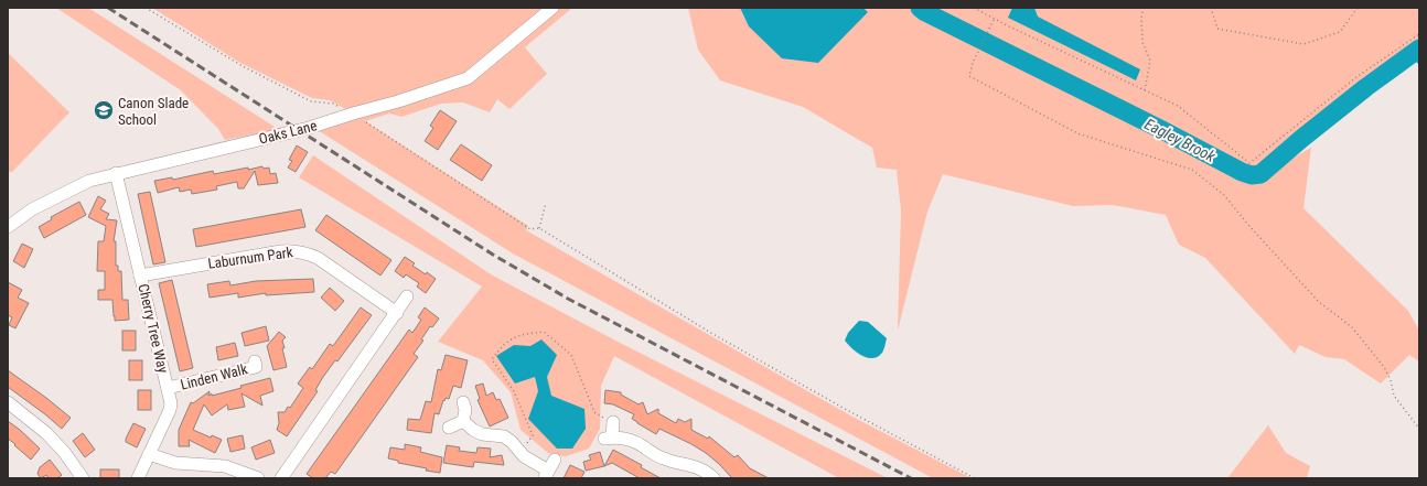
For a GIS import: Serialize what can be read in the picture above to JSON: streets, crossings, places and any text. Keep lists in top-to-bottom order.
{
  "streets": {
    "street": [
      "Oaks Lane",
      "Laburnum Park",
      "Cherry Tree Way",
      "Linden Walk"
    ]
  },
  "crossings": [
    ["Oaks Lane", "Cherry Tree Way"],
    ["Laburnum Park", "Cherry Tree Way"],
    ["Cherry Tree Way", "Linden Walk"]
  ],
  "water": ["Eagley Brook"],
  "places": {
    "school or university": ["Canon Slade School"]
  }
}
